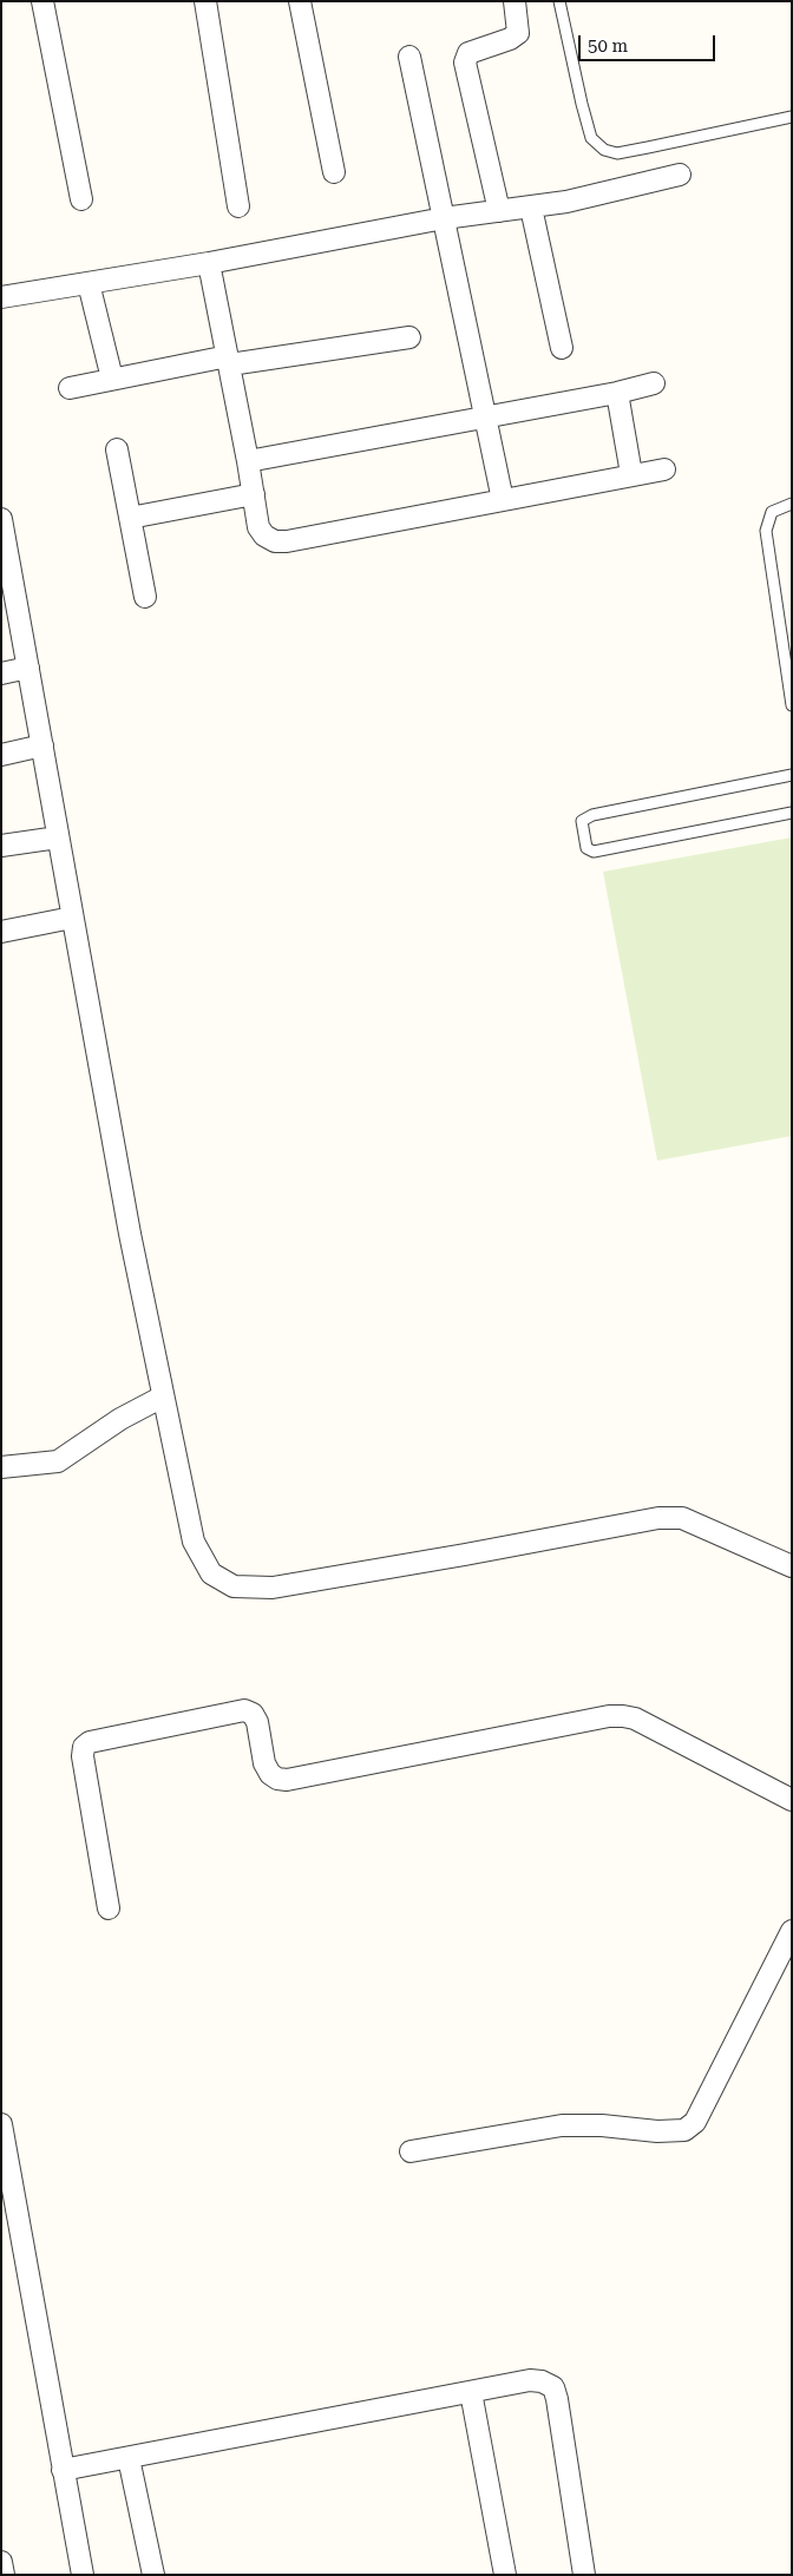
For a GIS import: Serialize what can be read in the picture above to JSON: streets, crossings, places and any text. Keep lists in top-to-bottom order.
{
  "scale_bar": "50 m"
}
